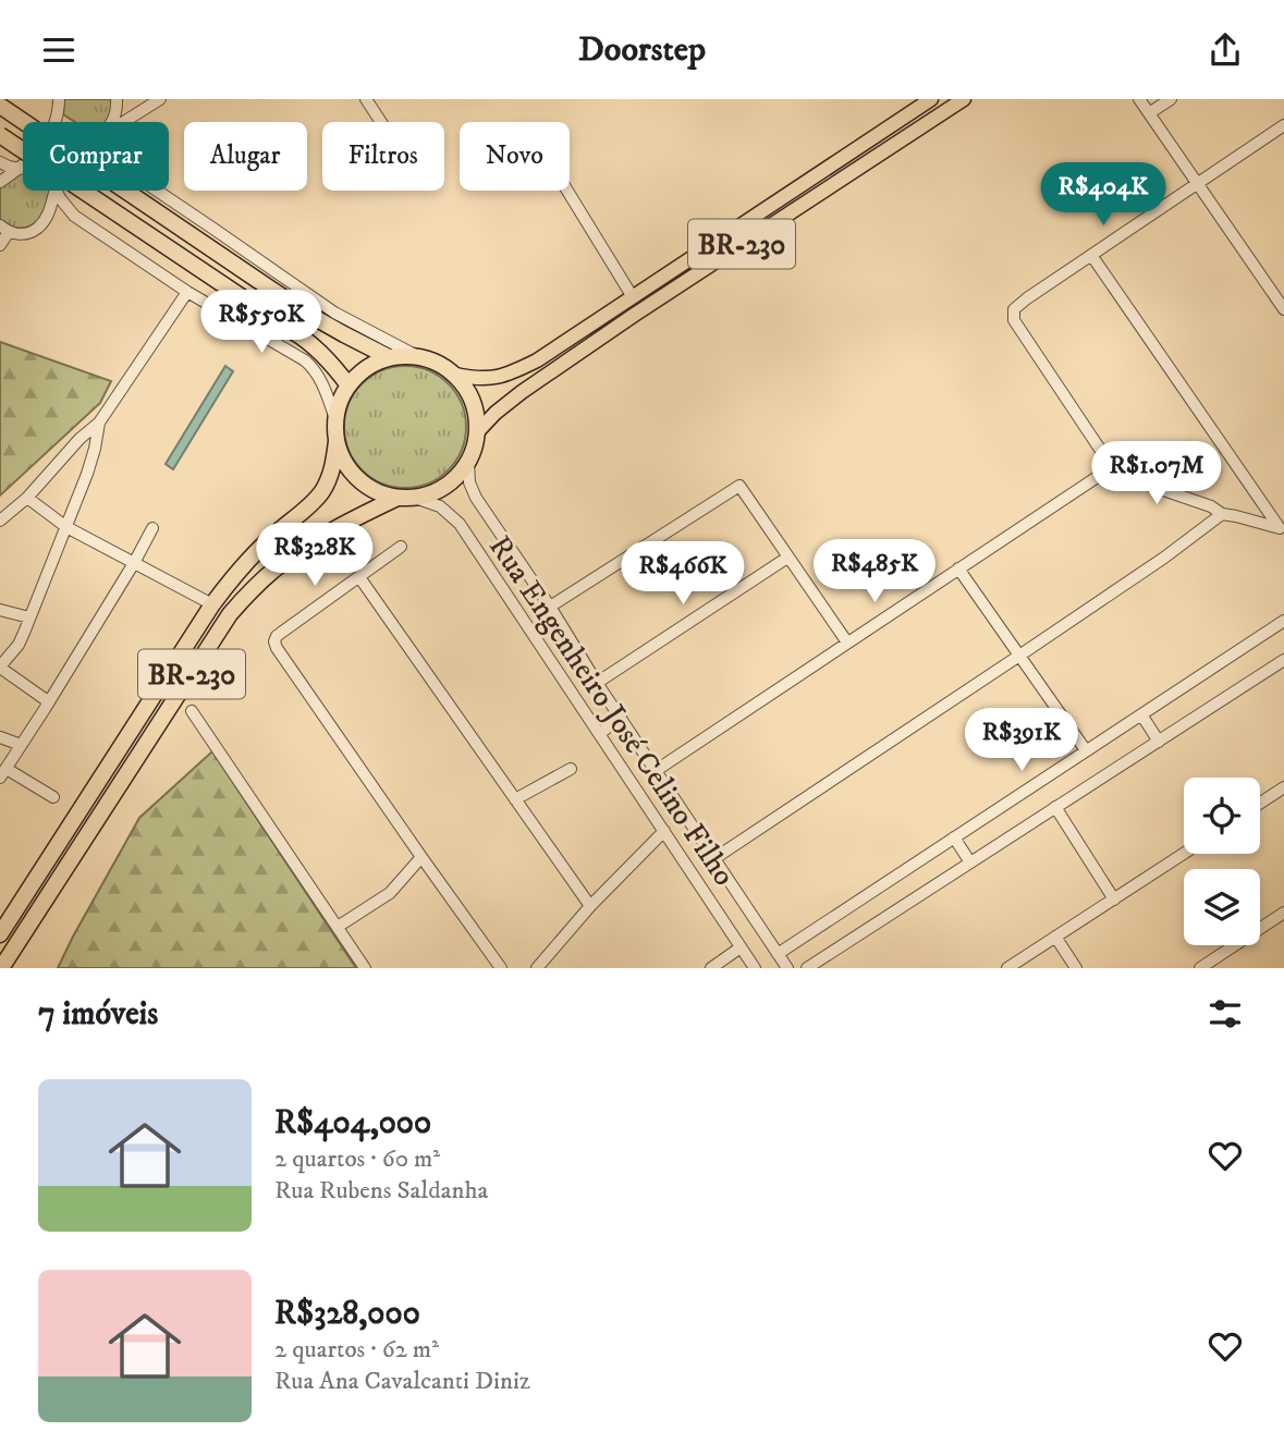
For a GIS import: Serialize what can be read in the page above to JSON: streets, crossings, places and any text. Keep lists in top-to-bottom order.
{
  "streets": {
    "highway": ["BR-230"],
    "street": ["Rua Engenheiro José Celino Filho"]
  },
  "crossings": [
    ["BR-230", "Rua Engenheiro José Celino Filho"]
  ],
  "page": {
    "header": "Doorstep",
    "chip": [
      "Comprar",
      "Alugar",
      "Filtros",
      "Novo"
    ],
    "price": [
      "R$404K",
      "R$550K",
      "R$1.07M",
      "R$328K",
      "R$485K",
      "R$466K",
      "R$391K"
    ],
    "heading": "7 imóveis",
    "list": [
      {
        "name": "R$404,000",
        "note": "2 quartos · 60 m² · Rua Rubens Saldanha"
      },
      {
        "name": "R$328,000",
        "note": "2 quartos · 62 m² · Rua Ana Cavalcanti Diniz"
      }
    ]
  }
}
